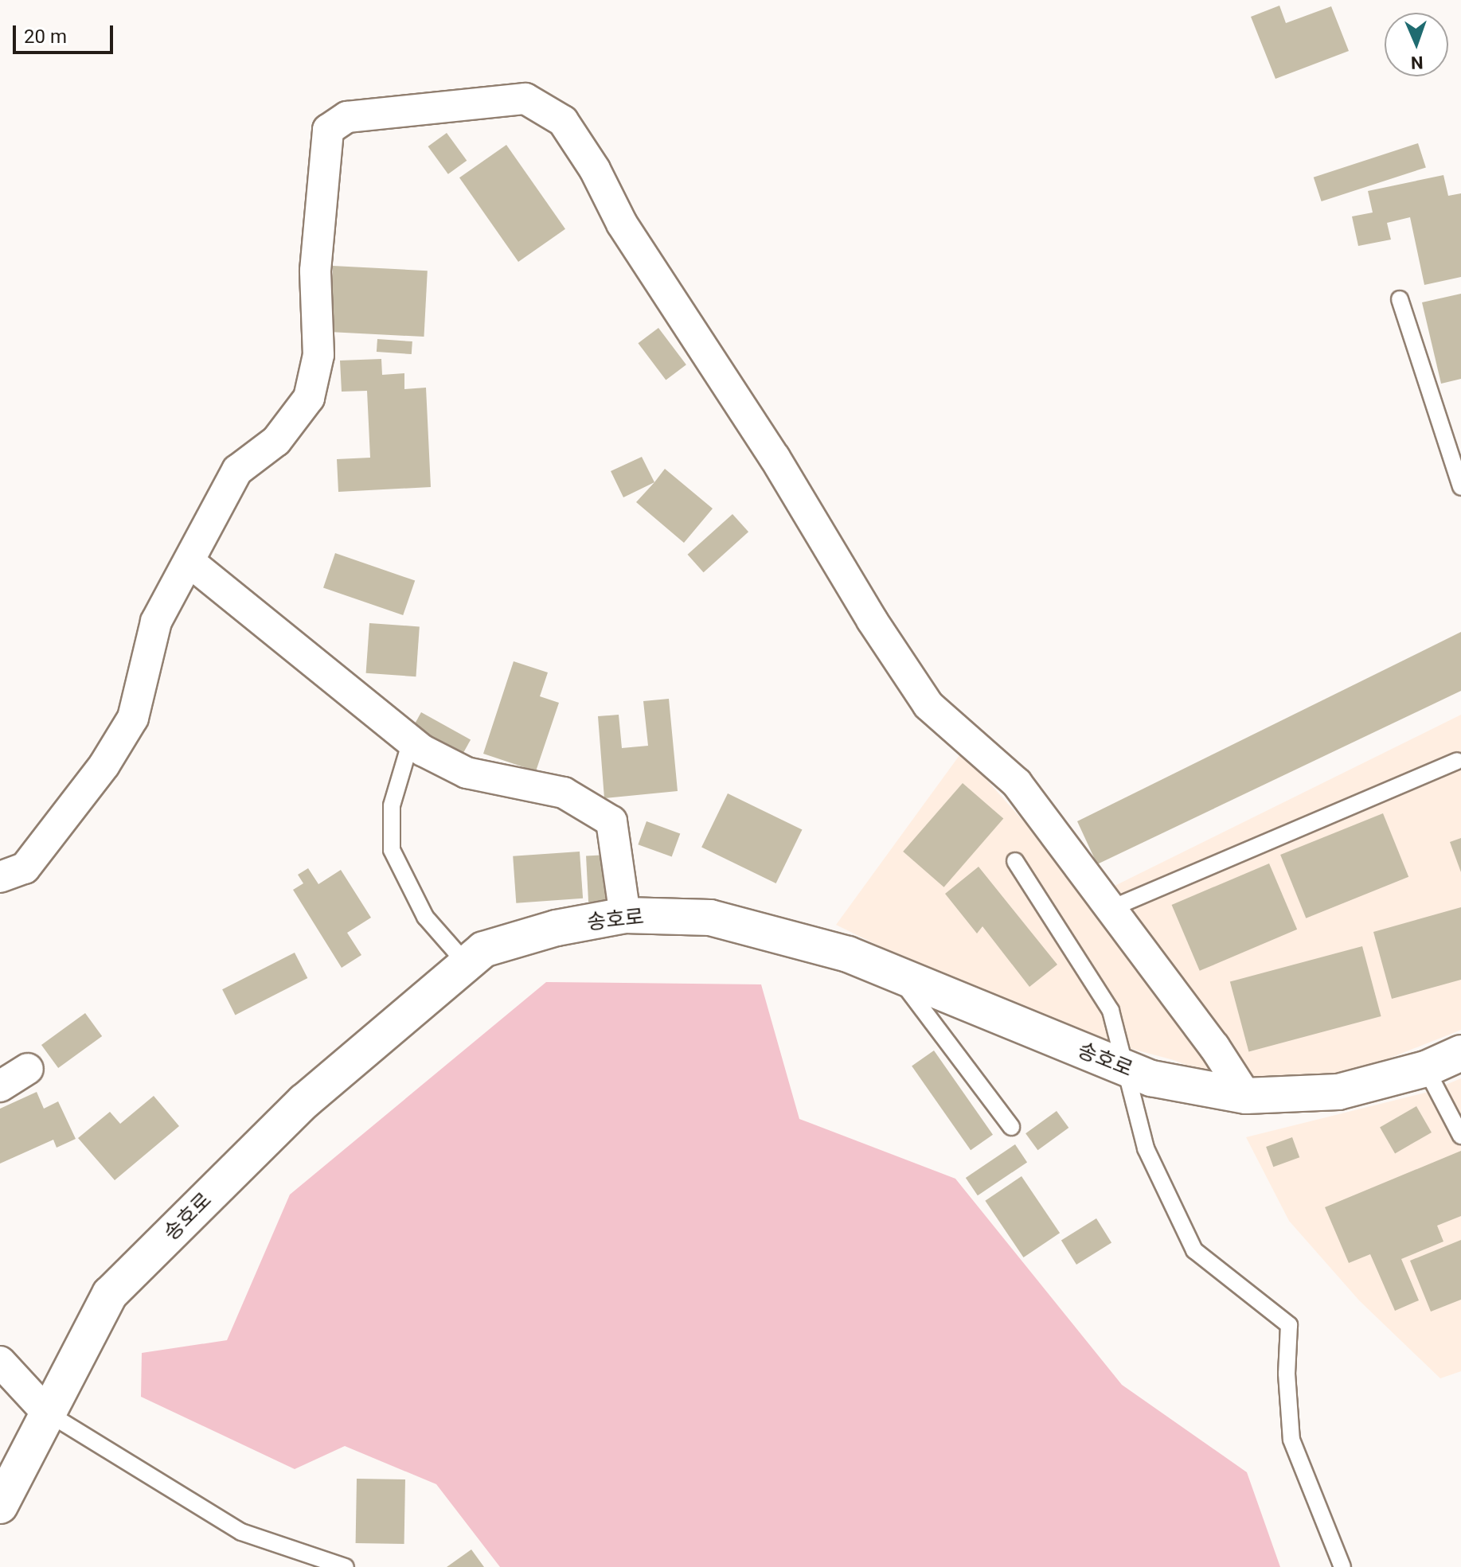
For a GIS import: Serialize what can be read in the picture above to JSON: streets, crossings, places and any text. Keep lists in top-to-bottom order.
{
  "streets": {
    "main road": ["송호로"]
  },
  "scale_bar": "20 m",
  "north": "bottom"
}
